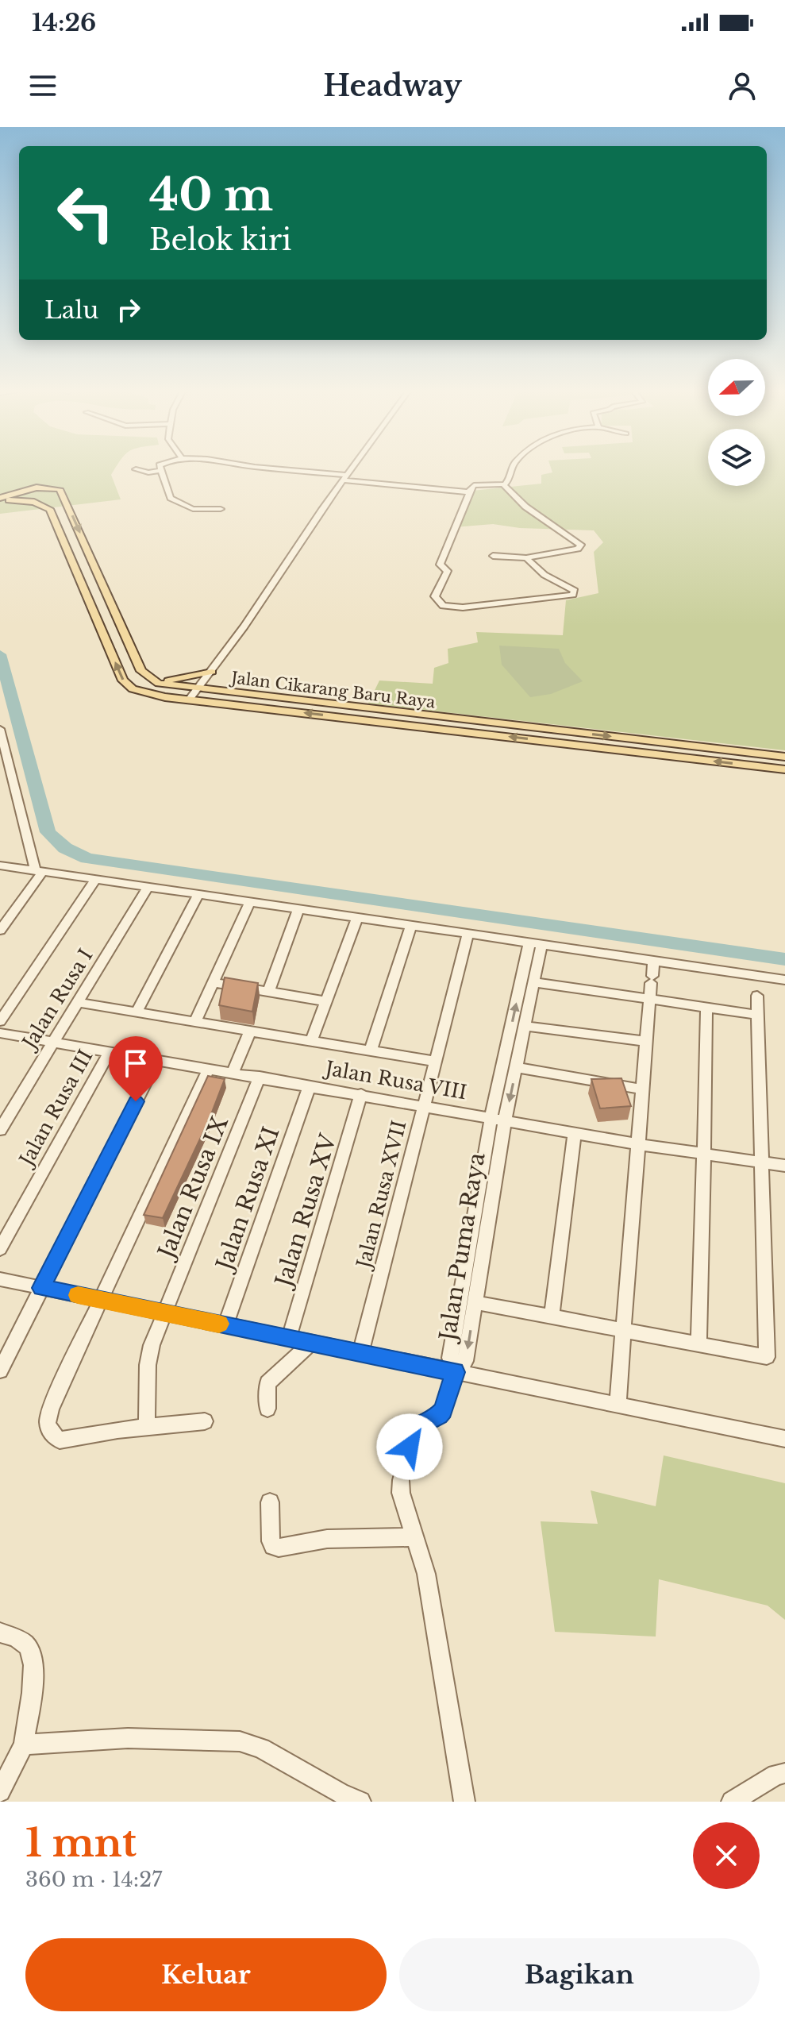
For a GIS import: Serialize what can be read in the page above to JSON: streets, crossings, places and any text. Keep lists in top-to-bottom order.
{
  "streets": {
    "main road": ["Jalan Cikarang Baru Raya"],
    "street": [
      "Jalan Rusa I",
      "Jalan Rusa VIII",
      "Jalan Rusa III",
      "Jalan Rusa IX",
      "Jalan Rusa XVII",
      "Jalan Rusa XI",
      "Jalan Rusa XV",
      "Jalan Puma Raya"
    ]
  },
  "crossings": [
    ["Jalan Rusa I", "Jalan Rusa VIII"],
    ["Jalan Rusa VIII", "Jalan Rusa III"],
    ["Jalan Rusa VIII", "Jalan Rusa IX"],
    ["Jalan Rusa VIII", "Jalan Rusa XVII"],
    ["Jalan Rusa VIII", "Jalan Rusa XI"],
    ["Jalan Rusa VIII", "Jalan Rusa XV"],
    ["Jalan Rusa VIII", "Jalan Puma Raya"]
  ],
  "north": "left",
  "page": {
    "status": "14:26",
    "header": "Headway",
    "turn": ["40 m", "Belok kiri"],
    "then": "Lalu",
    "heading": ["1 mnt", "360 m · 14:27"],
    "buttons": ["Keluar", "Bagikan"]
  }
}
